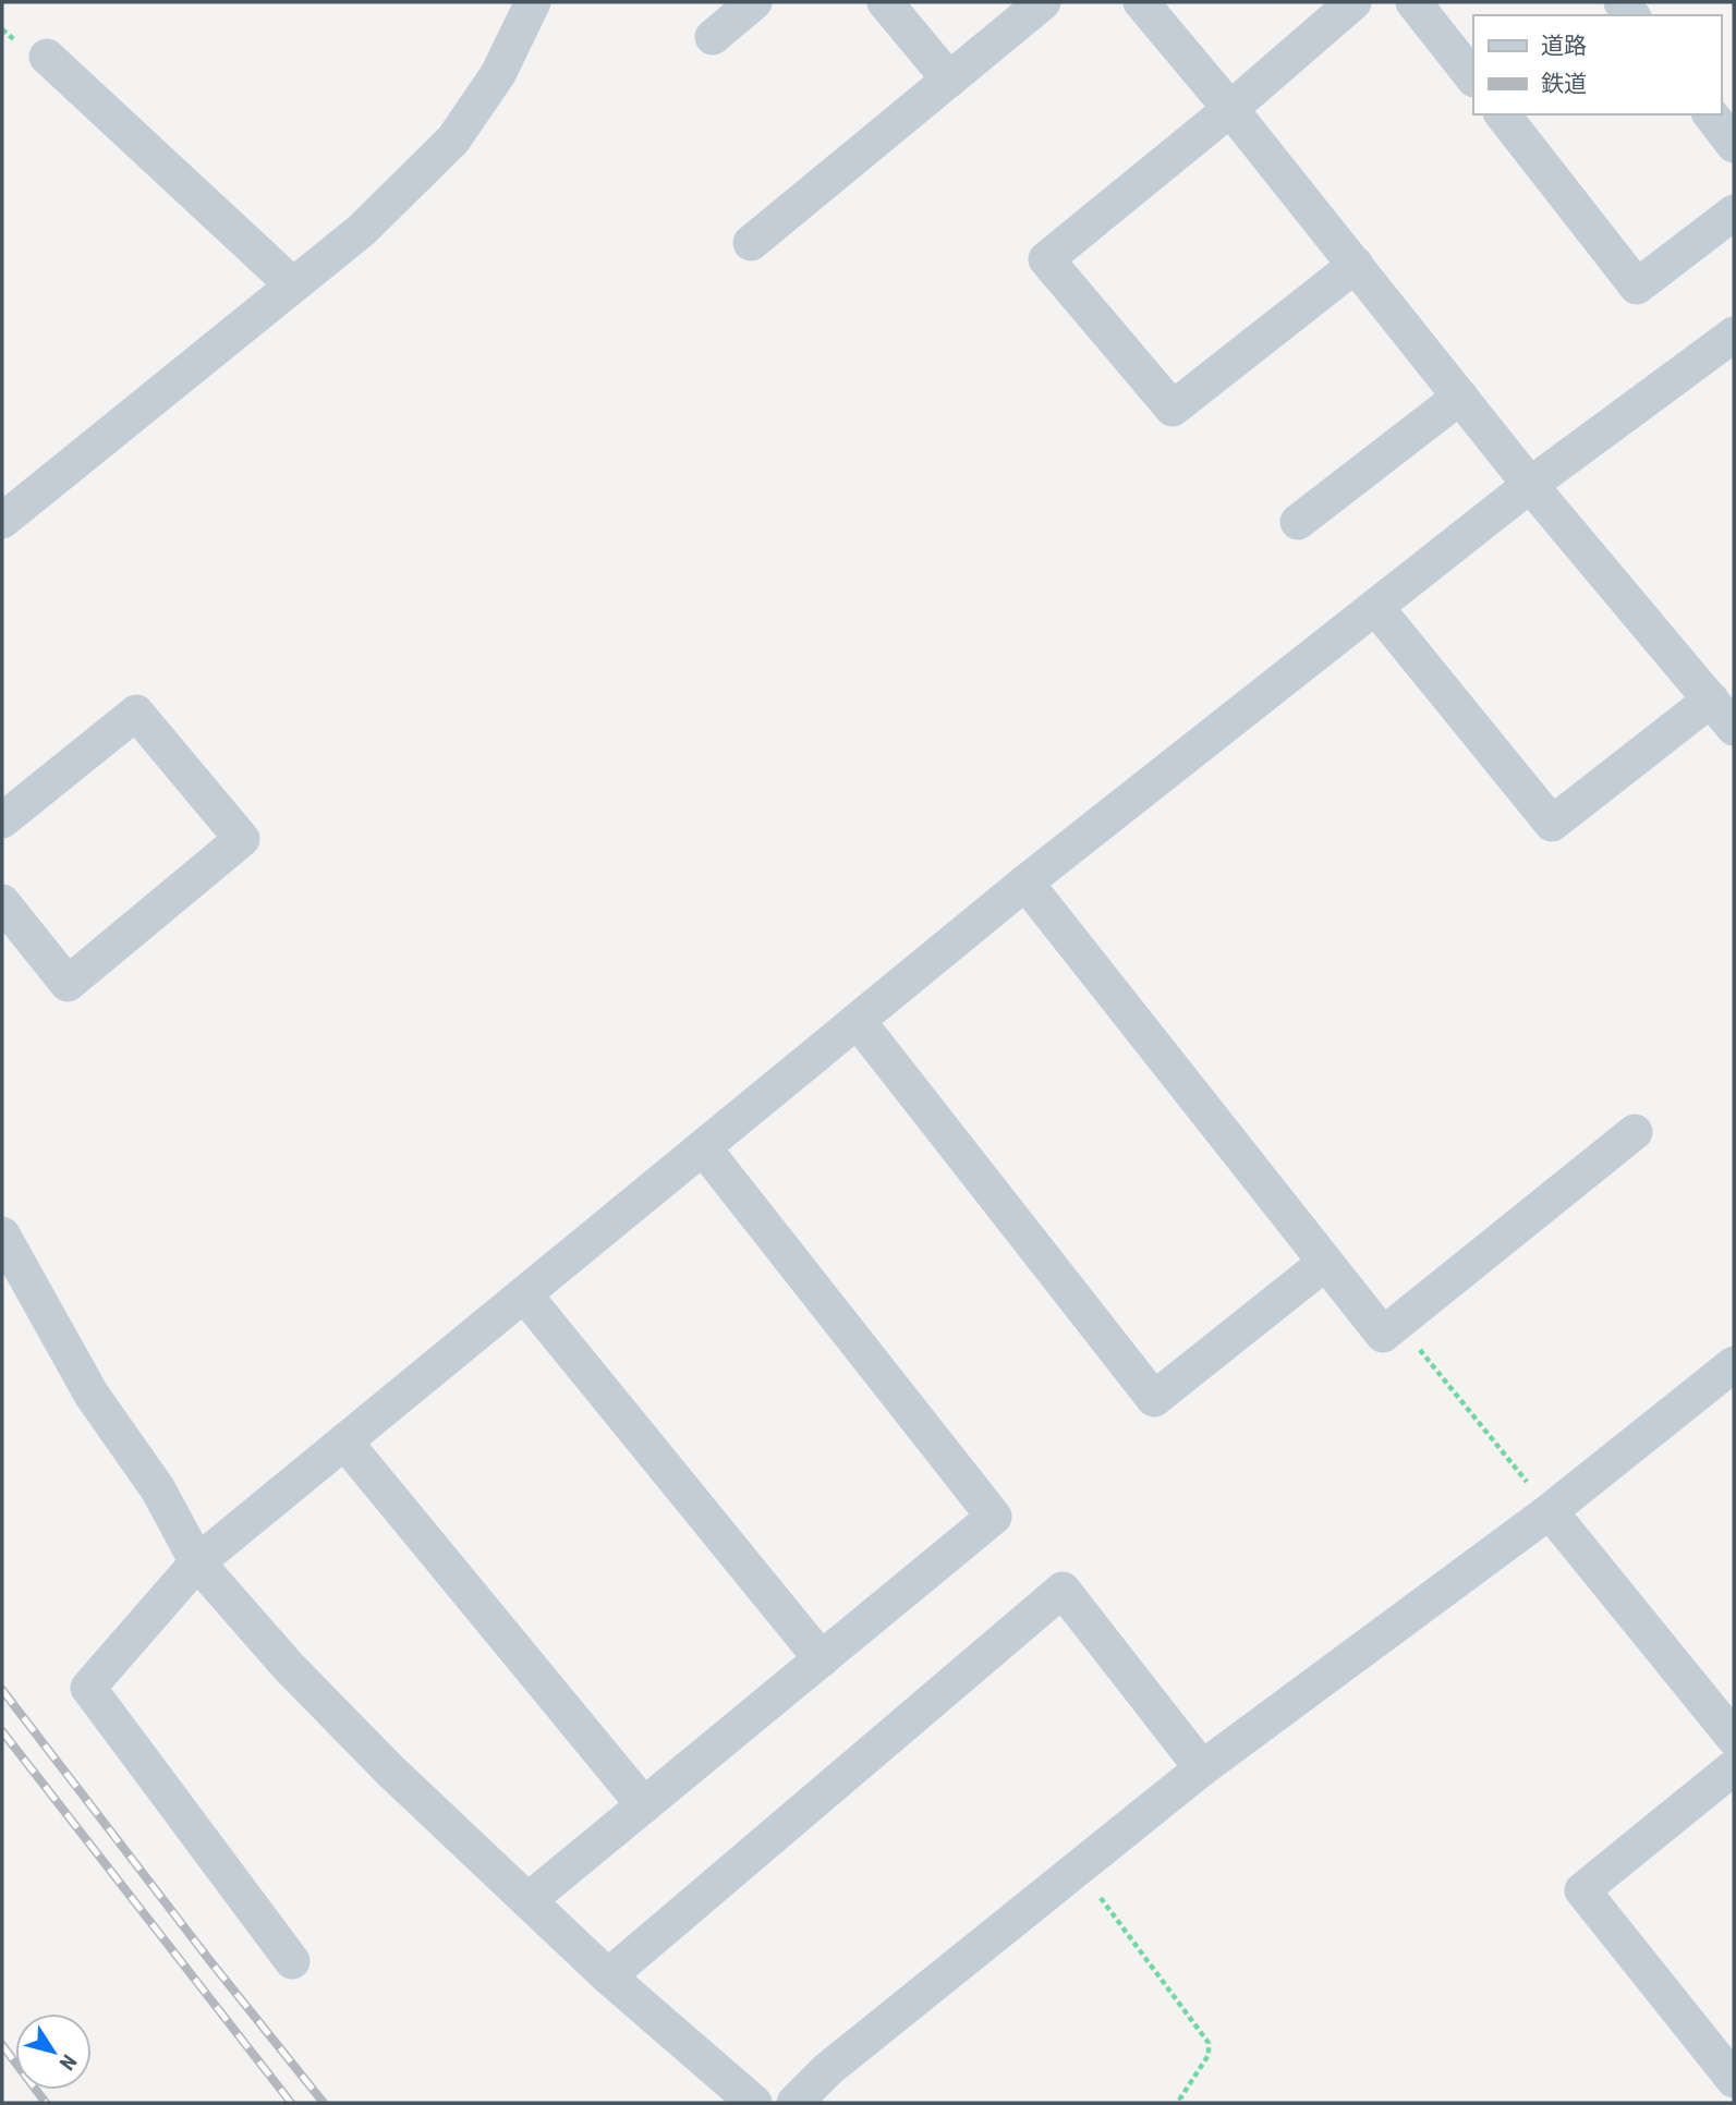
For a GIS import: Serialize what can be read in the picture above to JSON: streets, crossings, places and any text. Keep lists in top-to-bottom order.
{
  "legend": ["道路", "鉄道"],
  "north": "bottom right"
}
